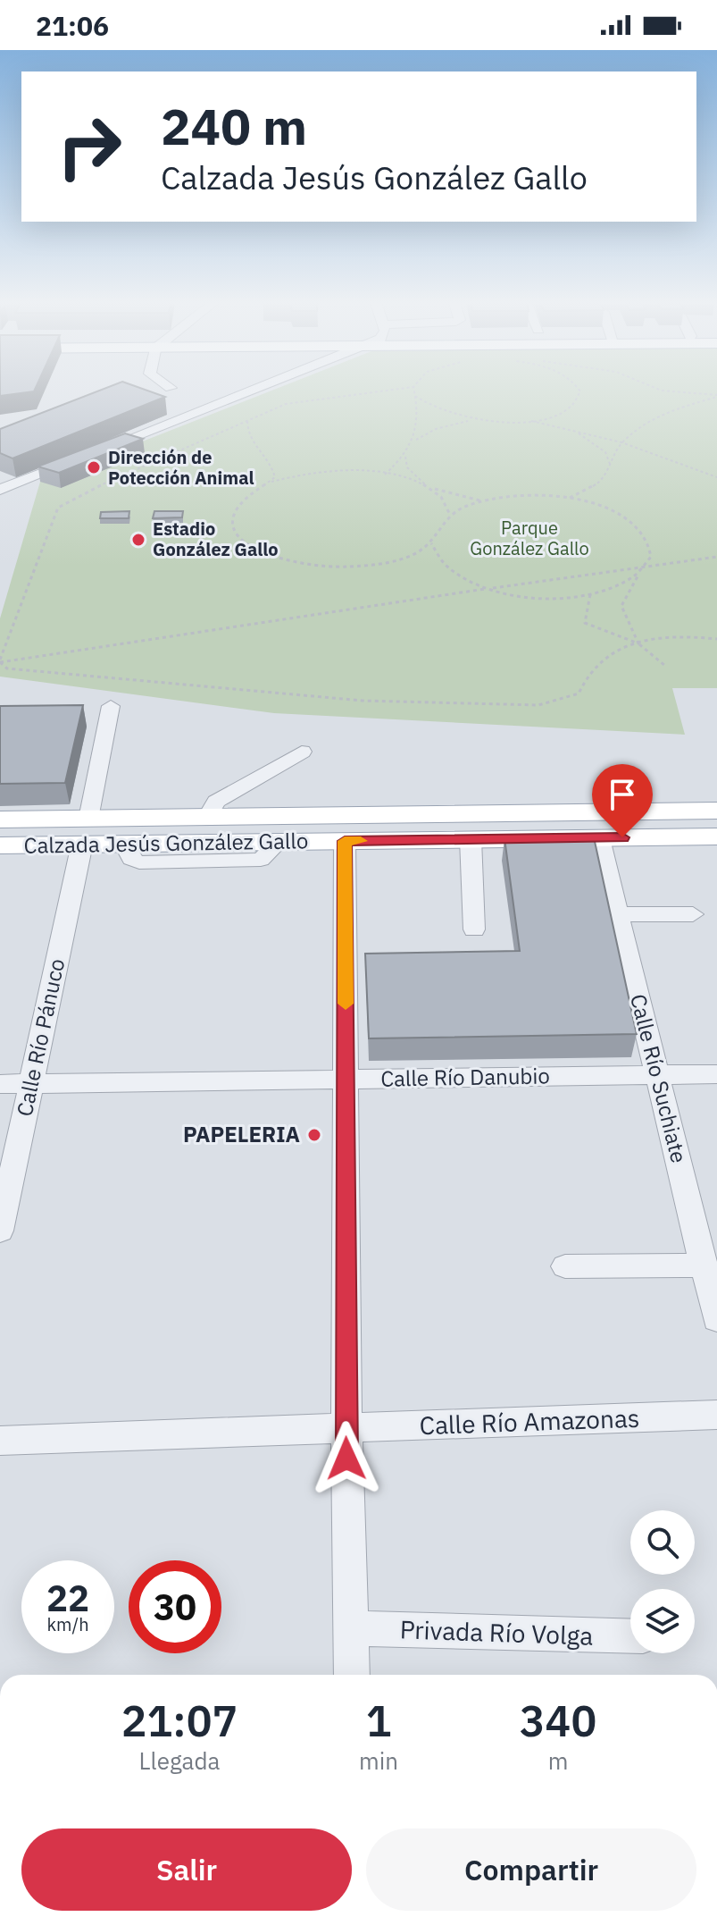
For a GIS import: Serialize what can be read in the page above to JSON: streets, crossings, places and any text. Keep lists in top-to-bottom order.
{
  "streets": {
    "main road": ["Calzada Jesús González Gallo"],
    "street": [
      "Calle Río Pánuco",
      "Calle Río Danubio",
      "Calle Río Suchiate",
      "Calle Río Amazonas",
      "Privada Río Volga"
    ]
  },
  "crossings": [
    ["Calzada Jesús González Gallo", "Calle Río Pánuco"],
    ["Calzada Jesús González Gallo", "Calle Río Suchiate"],
    ["Calle Río Pánuco", "Calle Río Danubio"],
    ["Calle Río Danubio", "Calle Río Suchiate"]
  ],
  "parks": ["Parque González Gallo"],
  "places": ["Dirección de Potección Animal", "Estadio González Gallo", "PAPELERIA"],
  "page": {
    "status": "21:06",
    "turn": ["240 m", "Calzada Jesús González Gallo"],
    "speed": "22 km/h",
    "limit": "30",
    "eta": [
      "21:07",
      "Llegada",
      "1",
      "min",
      "340",
      "m"
    ],
    "buttons": ["Salir", "Compartir"]
  }
}
